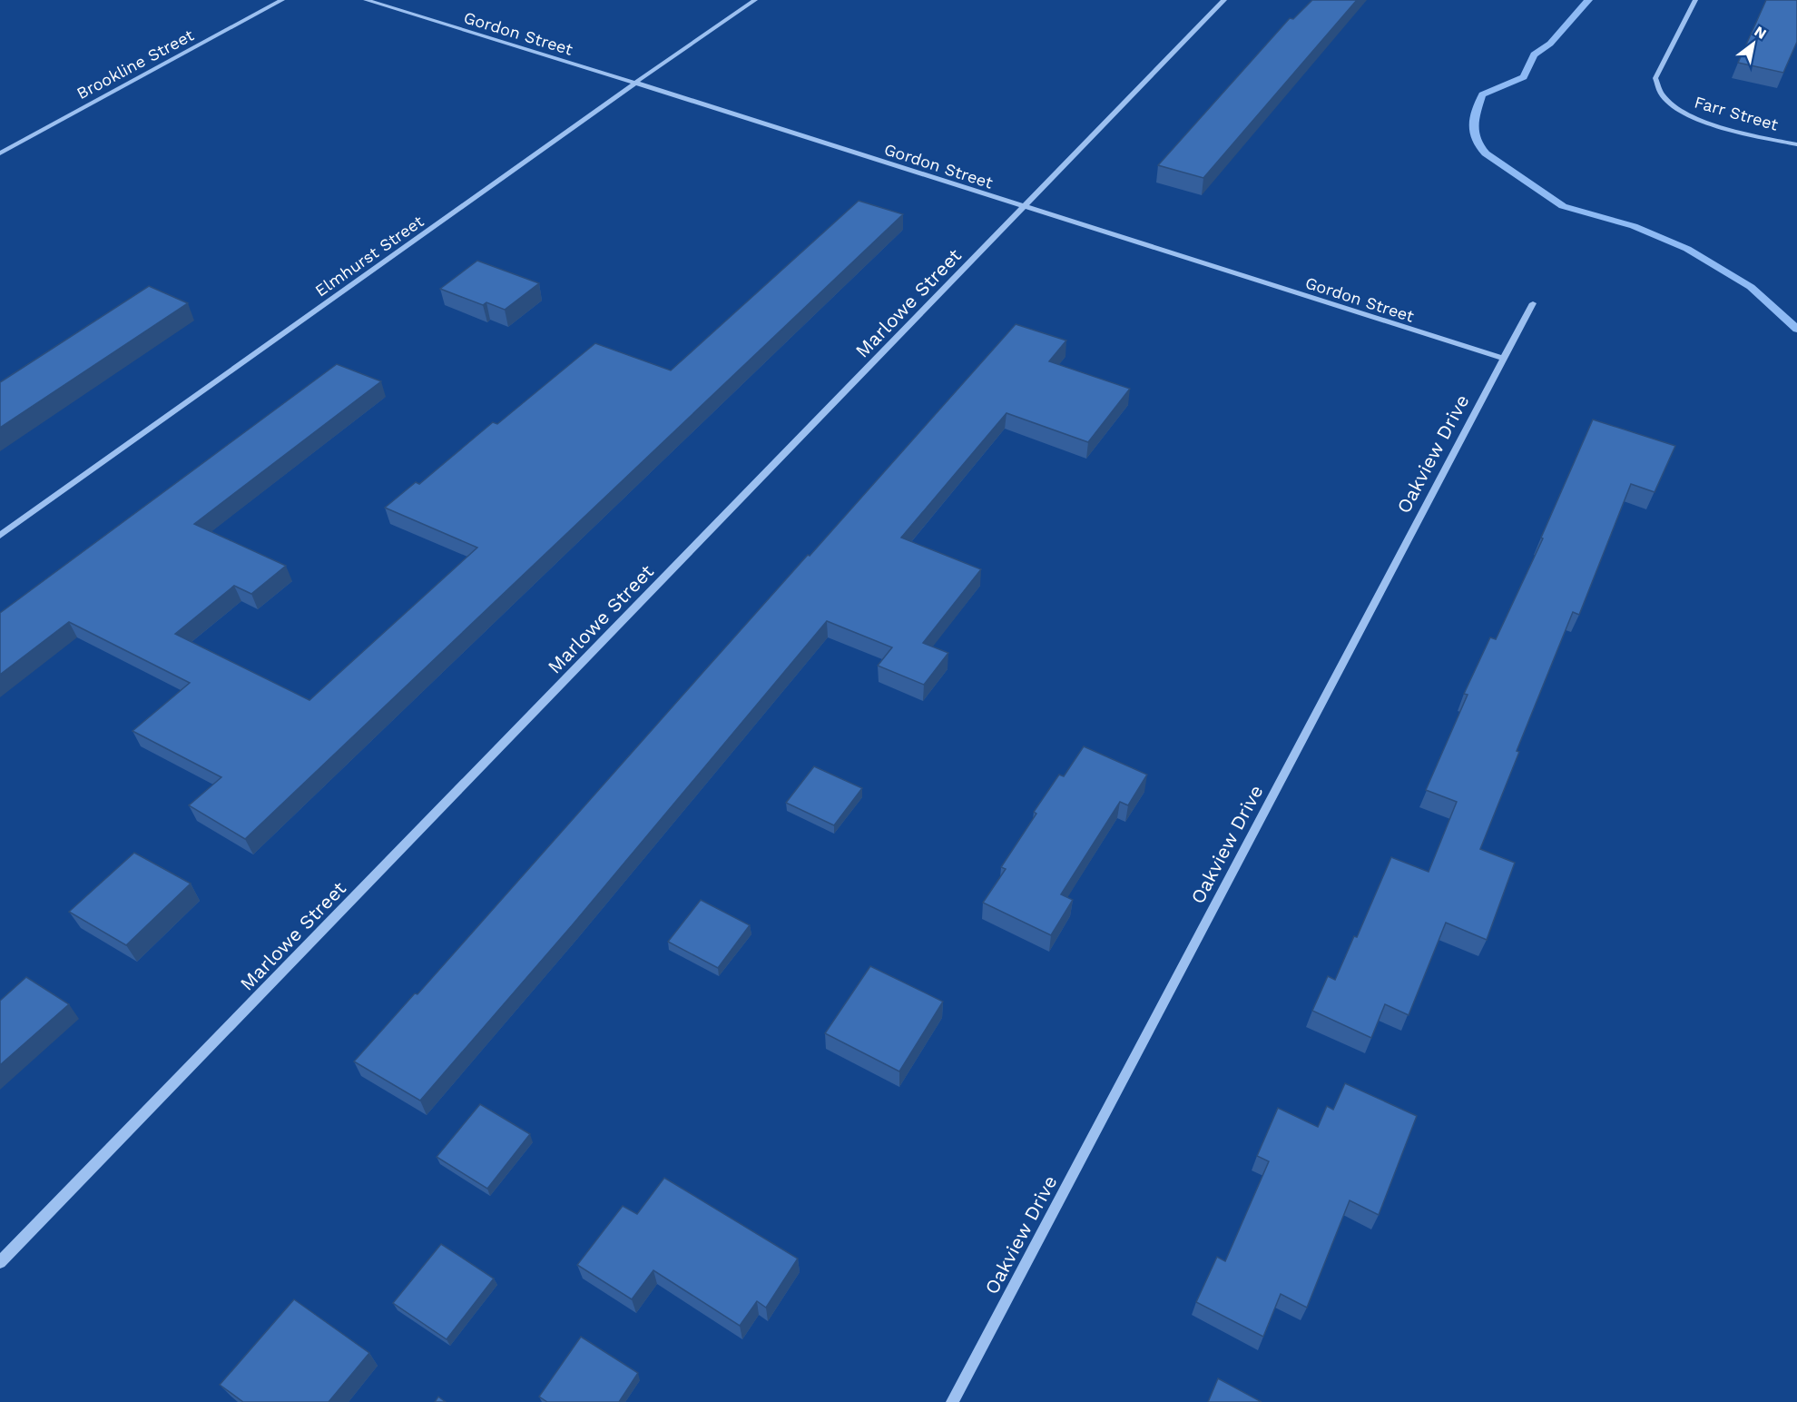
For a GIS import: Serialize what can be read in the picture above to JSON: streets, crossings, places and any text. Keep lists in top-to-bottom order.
{
  "streets": {
    "street": [
      "Gordon Street",
      "Brookline Street",
      "Farr Street",
      "Elmhurst Street",
      "Marlowe Street",
      "Oakview Drive"
    ]
  },
  "crossings": [
    ["Gordon Street", "Elmhurst Street"],
    ["Gordon Street", "Marlowe Street"],
    ["Gordon Street", "Oakview Drive"]
  ],
  "north": "top right"
}
